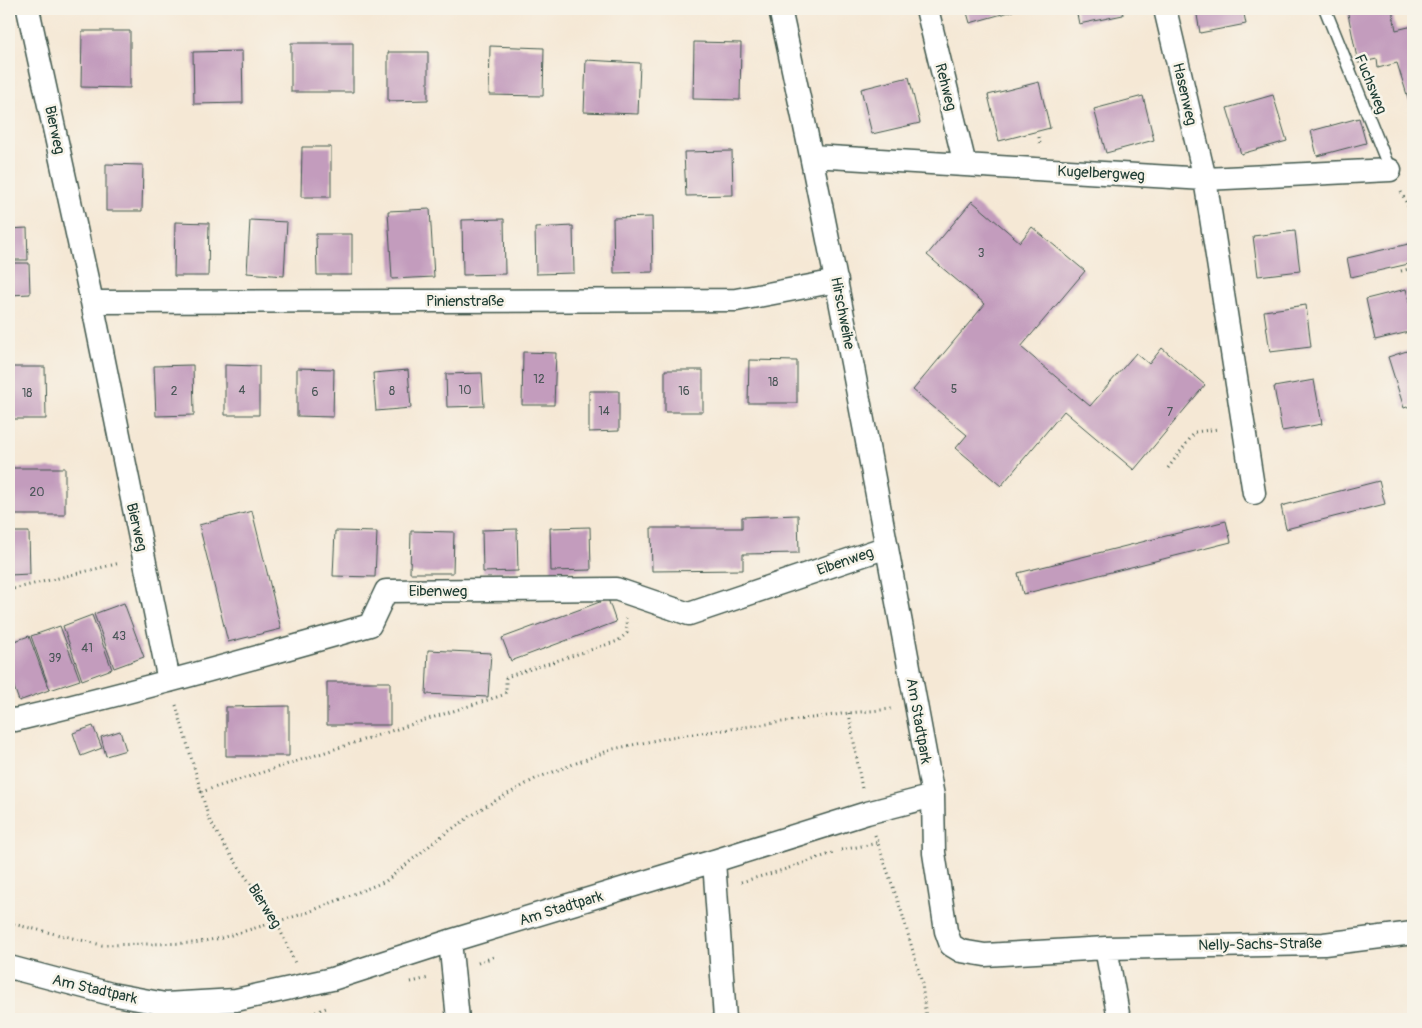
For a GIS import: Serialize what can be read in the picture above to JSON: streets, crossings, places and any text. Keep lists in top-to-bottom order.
{
  "streets": {
    "street": [
      "Rehweg",
      "Hasenweg",
      "Bierweg",
      "Kugelbergweg",
      "Pinienstraße",
      "Hirschweihe",
      "Eibenweg",
      "Am Stadtpark",
      "Nelly-Sachs-Straße"
    ],
    "lane": ["Fuchsweg"]
  },
  "crossings": [
    ["Fuchsweg", "Kugelbergweg"],
    ["Rehweg", "Kugelbergweg"],
    ["Hasenweg", "Kugelbergweg"],
    ["Bierweg", "Pinienstraße"],
    ["Bierweg", "Eibenweg"],
    ["Bierweg", "Am Stadtpark"],
    ["Kugelbergweg", "Hirschweihe"],
    ["Pinienstraße", "Hirschweihe"],
    ["Hirschweihe", "Eibenweg"],
    ["Hirschweihe", "Am Stadtpark"],
    ["Am Stadtpark", "Nelly-Sachs-Straße"]
  ],
  "house_numbers": [
    "3",
    "12",
    "18",
    "5",
    "4",
    "10",
    "2",
    "8",
    "16",
    "6",
    "18",
    "14",
    "7",
    "20",
    "43",
    "41",
    "39"
  ]
}
